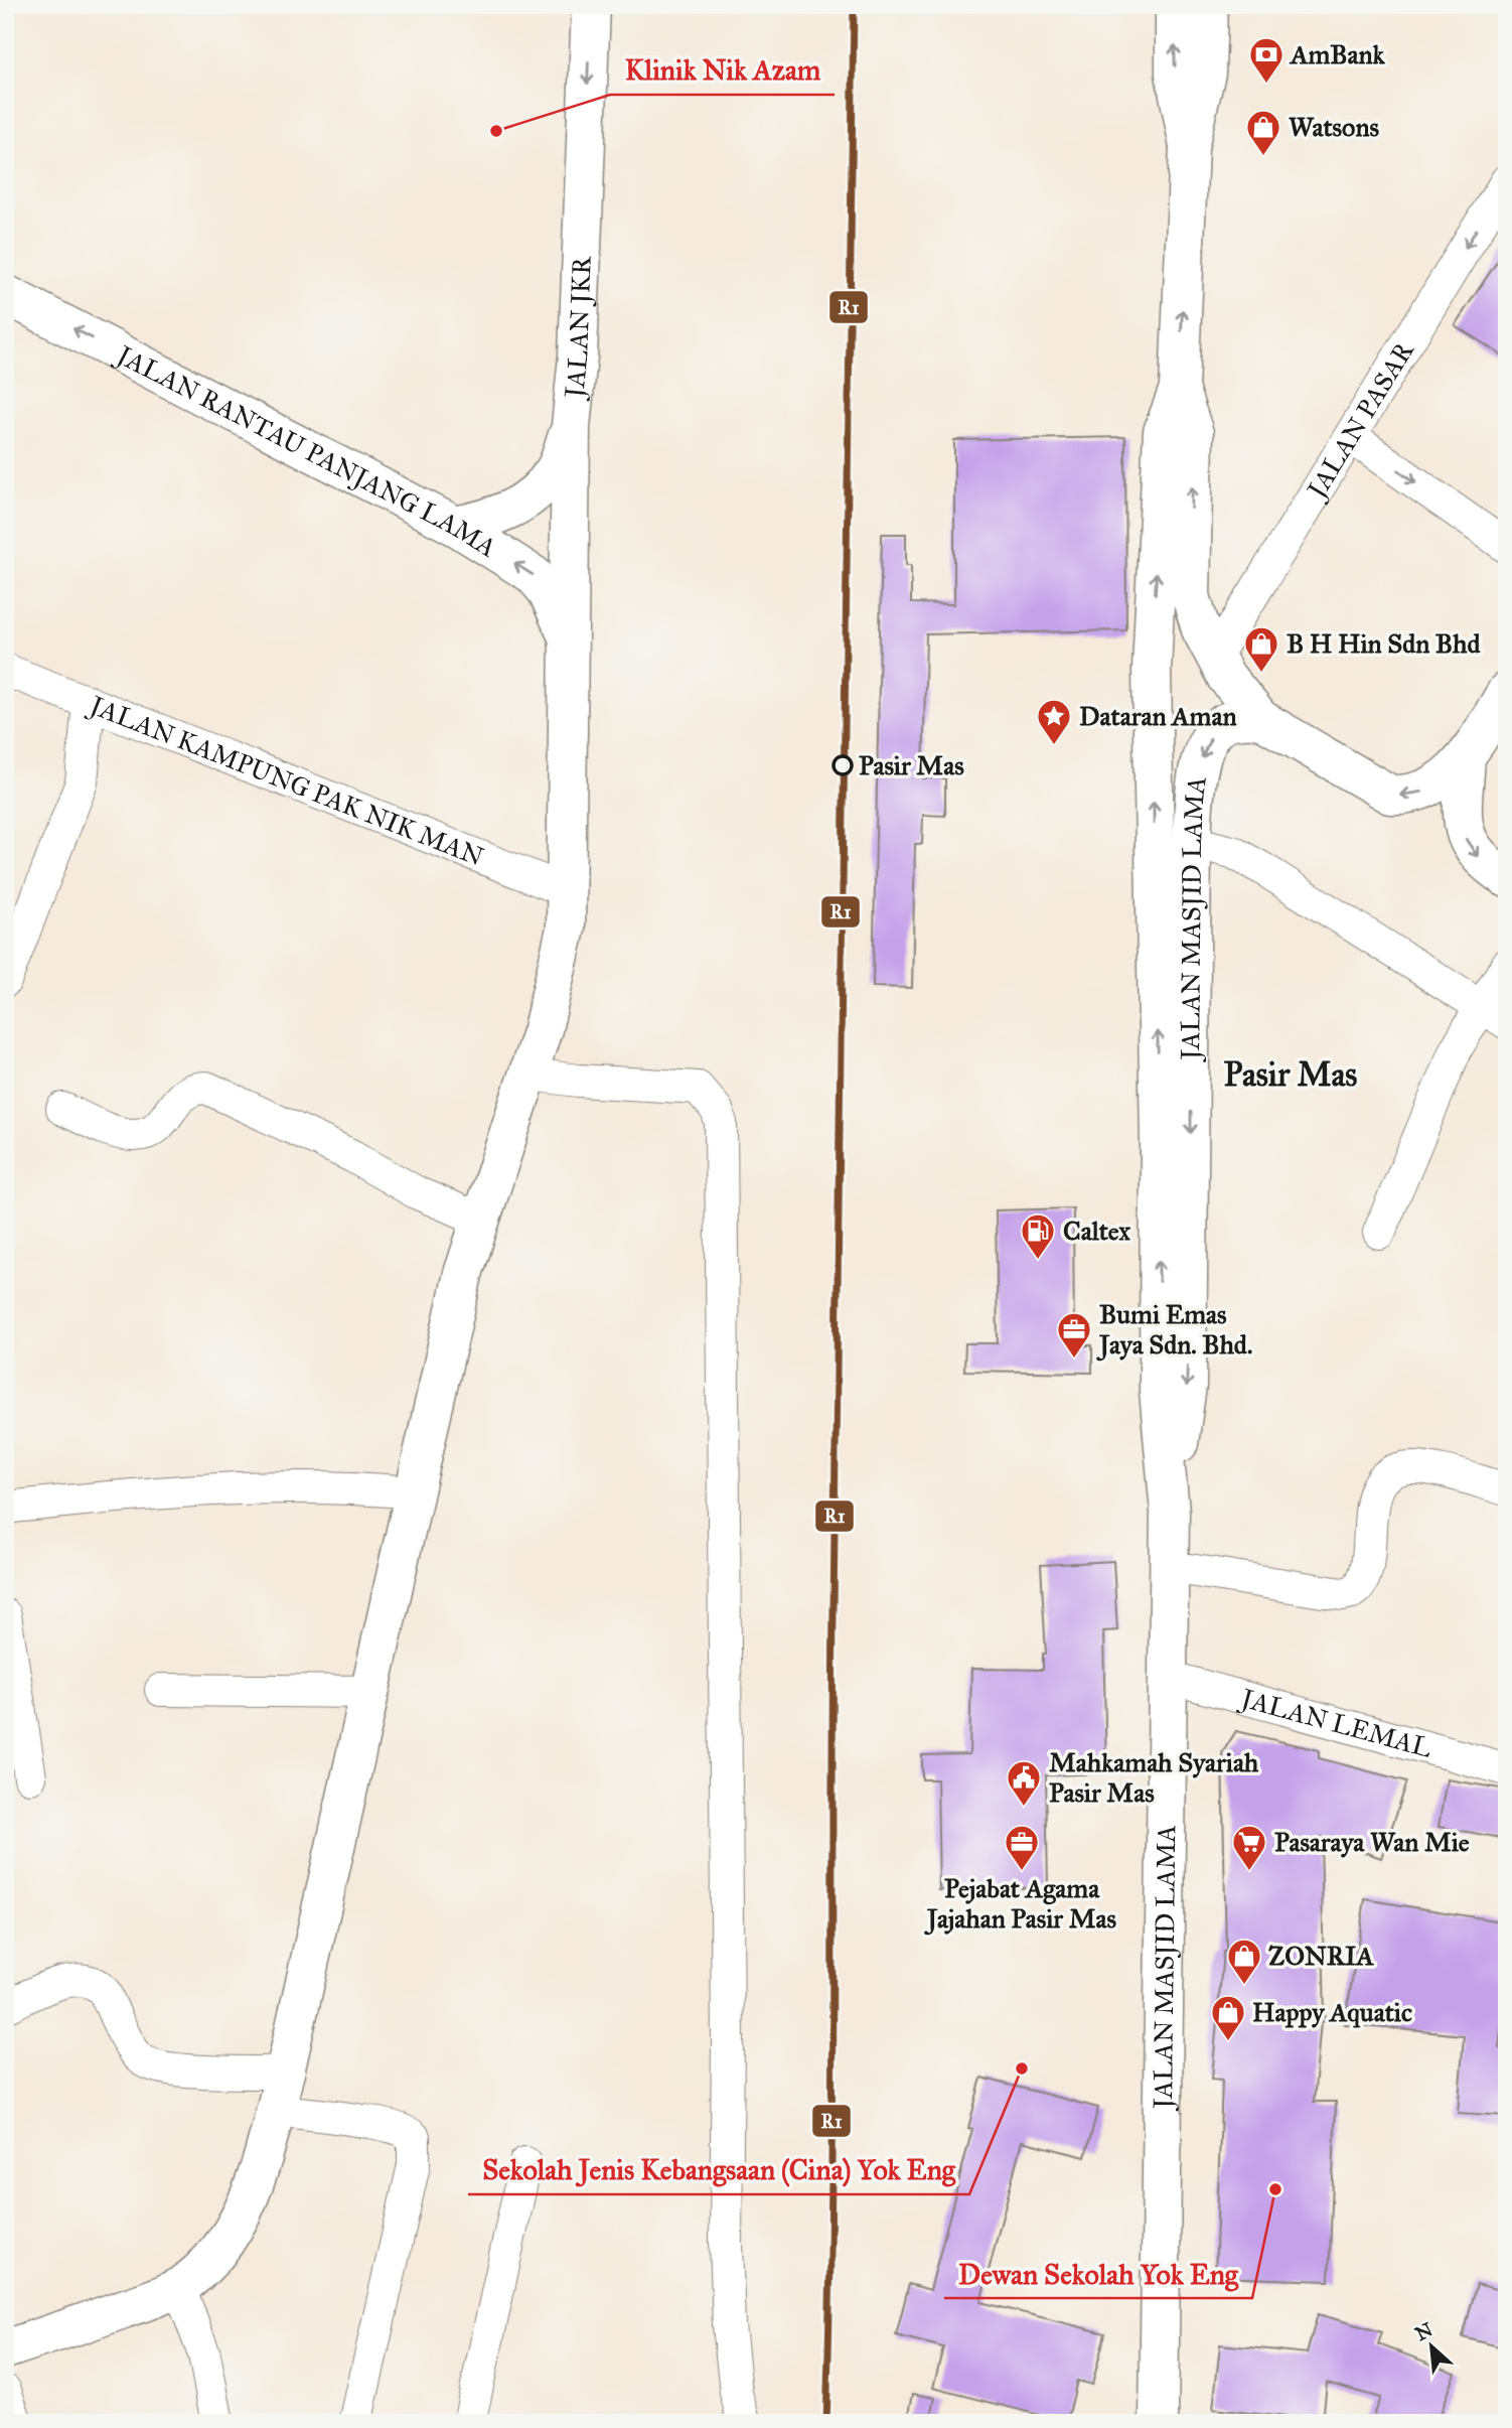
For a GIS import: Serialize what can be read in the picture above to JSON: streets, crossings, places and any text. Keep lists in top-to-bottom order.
{
  "streets": {
    "main road": ["JALAN JKR", "JALAN RANTAU PANJANG LAMA", "JALAN MASJID LAMA"],
    "street": ["JALAN PASAR", "JALAN KAMPUNG PAK NIK MAN", "JALAN LEMAL"]
  },
  "crossings": [
    ["JALAN JKR", "JALAN RANTAU PANJANG LAMA"],
    ["JALAN JKR", "JALAN KAMPUNG PAK NIK MAN"],
    ["JALAN PASAR", "JALAN MASJID LAMA"],
    ["JALAN MASJID LAMA", "JALAN LEMAL"]
  ],
  "one_way": ["JALAN PASAR", "JALAN RANTAU PANJANG LAMA"],
  "districts": ["Pasir Mas"],
  "places": {
    "bank": ["AmBank"],
    "other": [
      "Klinik Nik Azam",
      "Pasir Mas",
      "Sekolah Jenis Kebangsaan (Cina) Yok Eng",
      "Dewan Sekolah Yok Eng"
    ],
    "shop": [
      "Watsons",
      "B H Hin Sdn Bhd",
      "ZONRIA",
      "Happy Aquatic"
    ],
    "place": ["Dataran Aman"],
    "fuel station": ["Caltex"],
    "office": ["Bumi Emas Jaya Sdn. Bhd.", "Pejabat Agama Jajahan Pasir Mas"],
    "public building": ["Mahkamah Syariah Pasir Mas"],
    "supermarket": ["Pasaraya Wan Mie"]
  },
  "lines": ["transit line R1"],
  "north": "top left"
}
